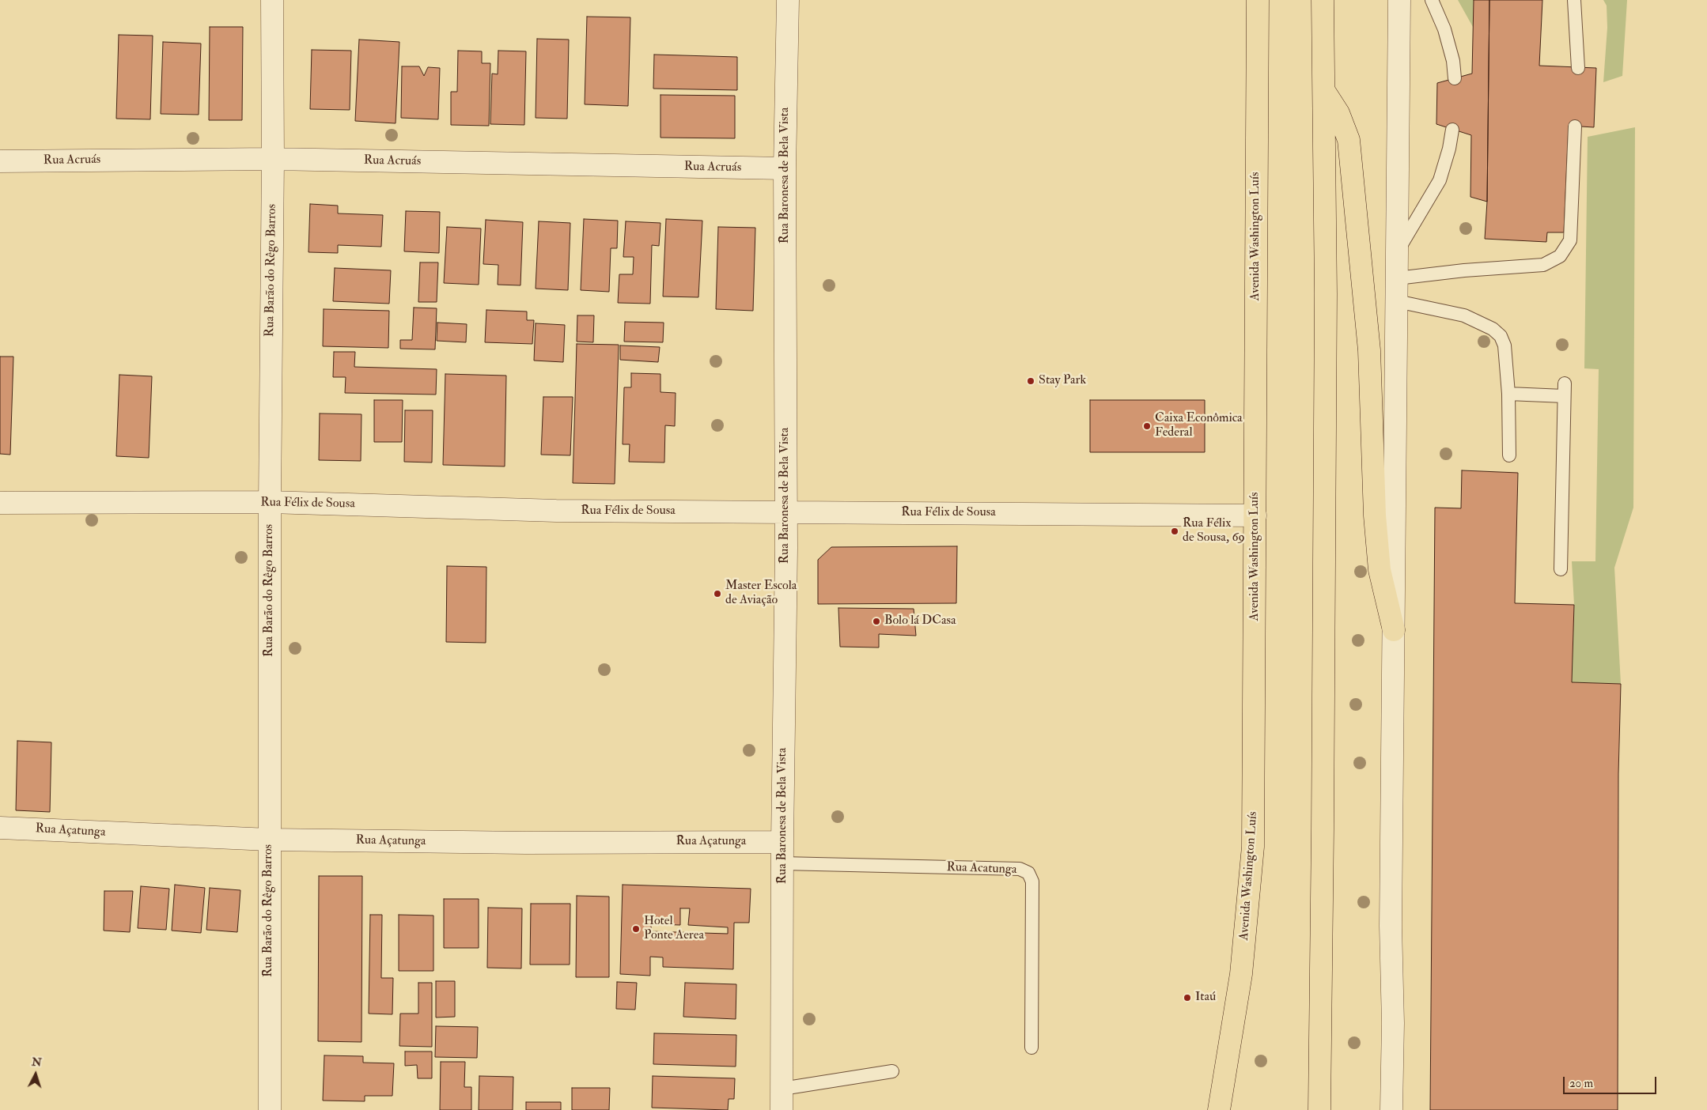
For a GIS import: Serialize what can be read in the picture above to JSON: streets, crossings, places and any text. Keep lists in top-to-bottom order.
{
  "streets": {
    "highway": ["Avenida Washington Luís"],
    "street": [
      "Rua Acruás",
      "Rua Baronesa de Bela Vista",
      "Rua Barão do Rêgo Barros",
      "Rua Félix de Sousa",
      "Rua Açatunga"
    ],
    "lane": ["Rua Acatunga"]
  },
  "crossings": [
    ["Rua Acruás", "Rua Baronesa de Bela Vista"],
    ["Rua Acruás", "Rua Barão do Rêgo Barros"],
    ["Rua Baronesa de Bela Vista", "Rua Félix de Sousa"],
    ["Rua Baronesa de Bela Vista", "Rua Açatunga"],
    ["Rua Baronesa de Bela Vista", "Rua Acatunga"],
    ["Avenida Washington Luís", "Rua Félix de Sousa"],
    ["Rua Barão do Rêgo Barros", "Rua Félix de Sousa"],
    ["Rua Barão do Rêgo Barros", "Rua Açatunga"]
  ],
  "places": [
    "Stay Park",
    "Caixa Econômica Federal",
    "Rua Félix de Sousa, 69",
    "Master Escola de Aviação",
    "Bolo lá DCasa",
    "Hotel Ponte Aerea",
    "Itaú"
  ],
  "scale_bar": "20 m",
  "north": "top"
}
